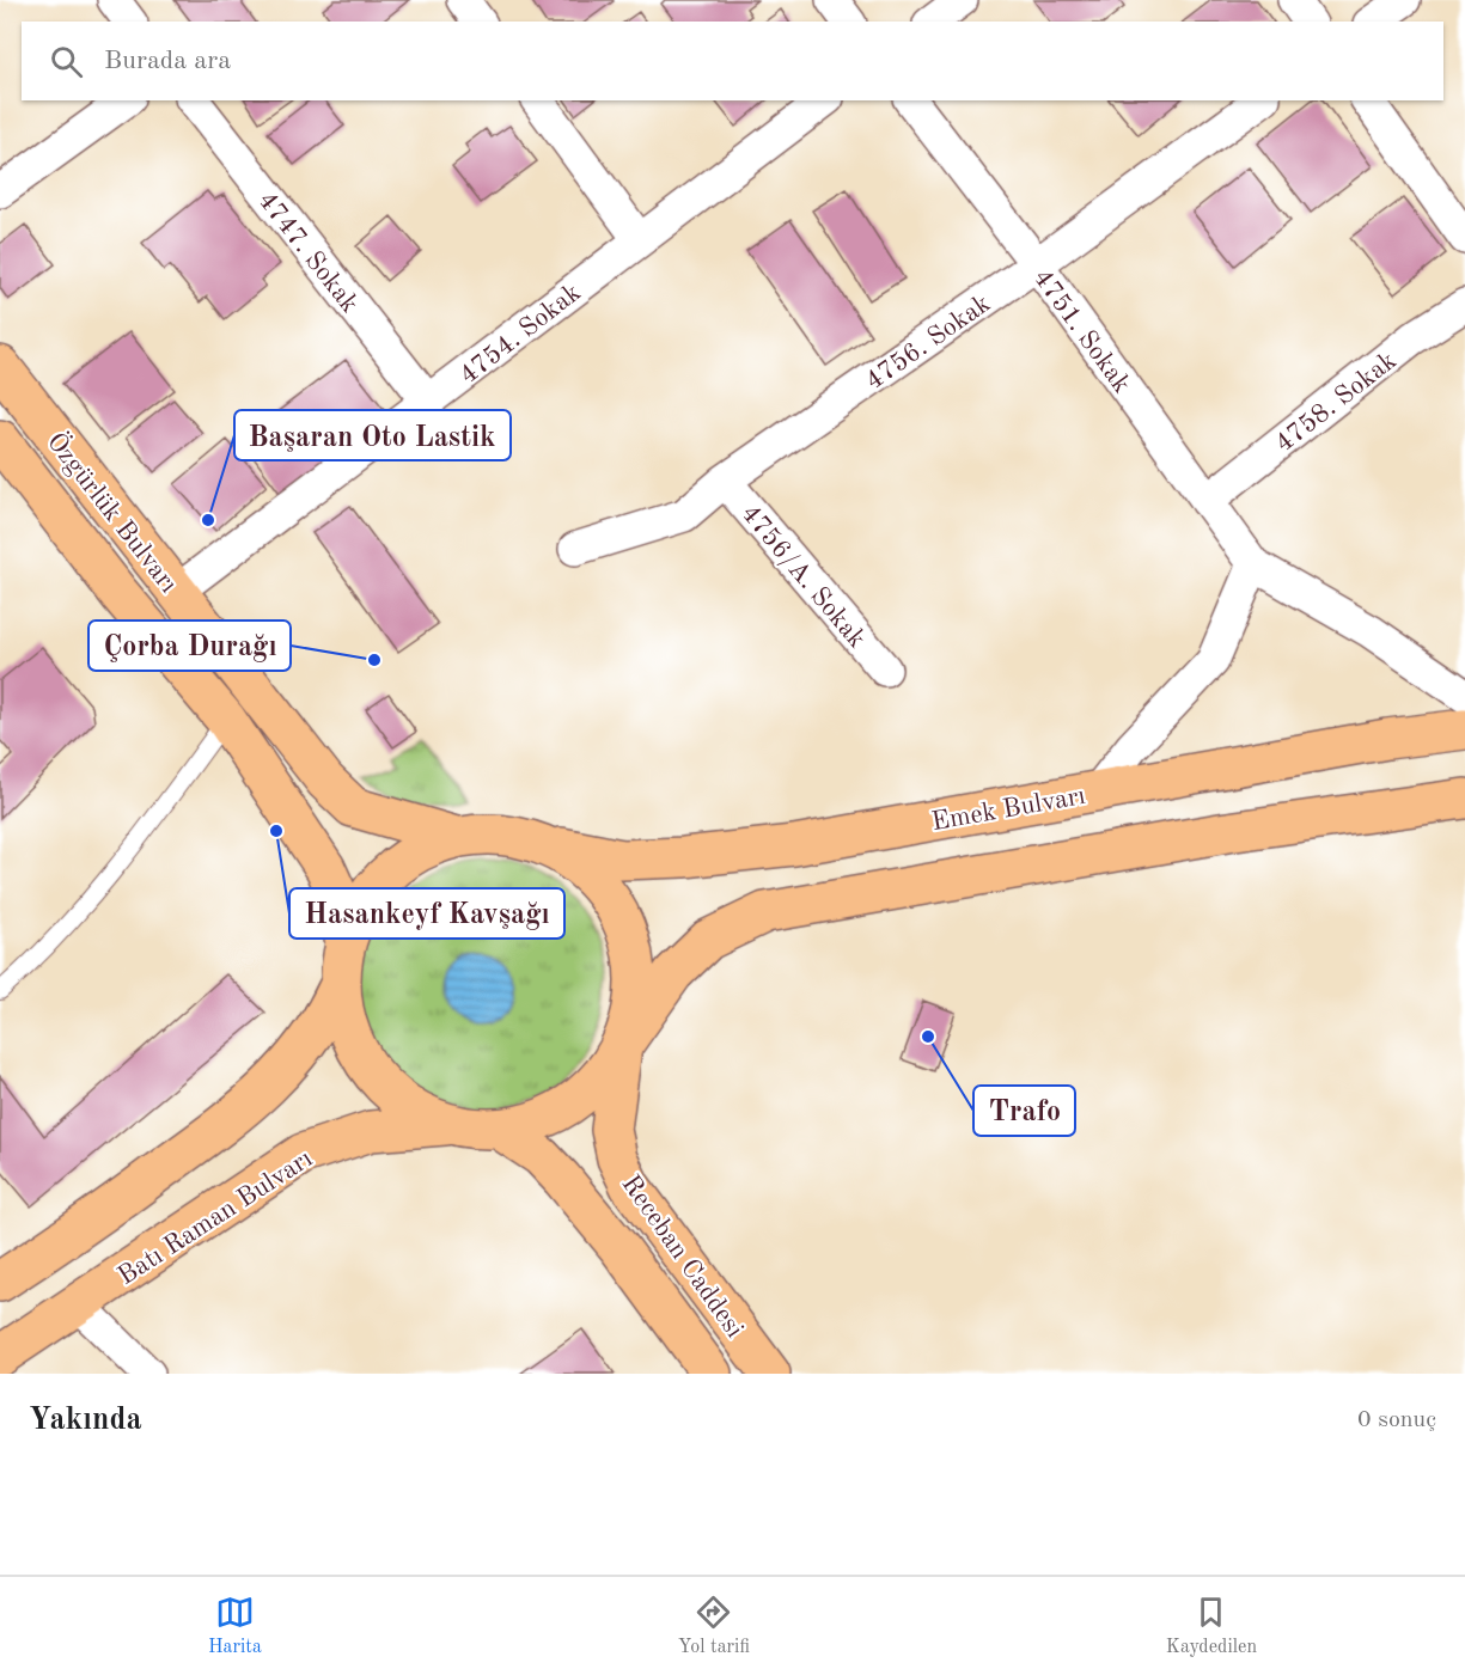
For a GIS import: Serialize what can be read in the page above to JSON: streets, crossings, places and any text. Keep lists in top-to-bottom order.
{
  "streets": {
    "main road": [
      "Özgürlük Bulvarı",
      "Emek Bulvarı",
      "Batı Raman Bulvarı",
      "Receban Caddesi"
    ],
    "street": [
      "4747. Sokak",
      "4751. Sokak",
      "4754. Sokak",
      "4756. Sokak",
      "4758. Sokak",
      "4756/A. Sokak"
    ]
  },
  "crossings": [
    ["4747. Sokak", "4754. Sokak"],
    ["4751. Sokak", "4756. Sokak"],
    ["4751. Sokak", "4758. Sokak"],
    ["4754. Sokak", "Özgürlük Bulvarı"],
    ["4756. Sokak", "4756/A. Sokak"]
  ],
  "places": [
    "Başaran Oto Lastik",
    "Çorba Durağı",
    "Hasankeyf Kavşağı",
    "Trafo"
  ],
  "page": {
    "search": "Burada ara",
    "heading": ["Yakında", "0 sonuç"],
    "nav": ["Harita", "Yol tarifi", "Kaydedilen"]
  }
}
